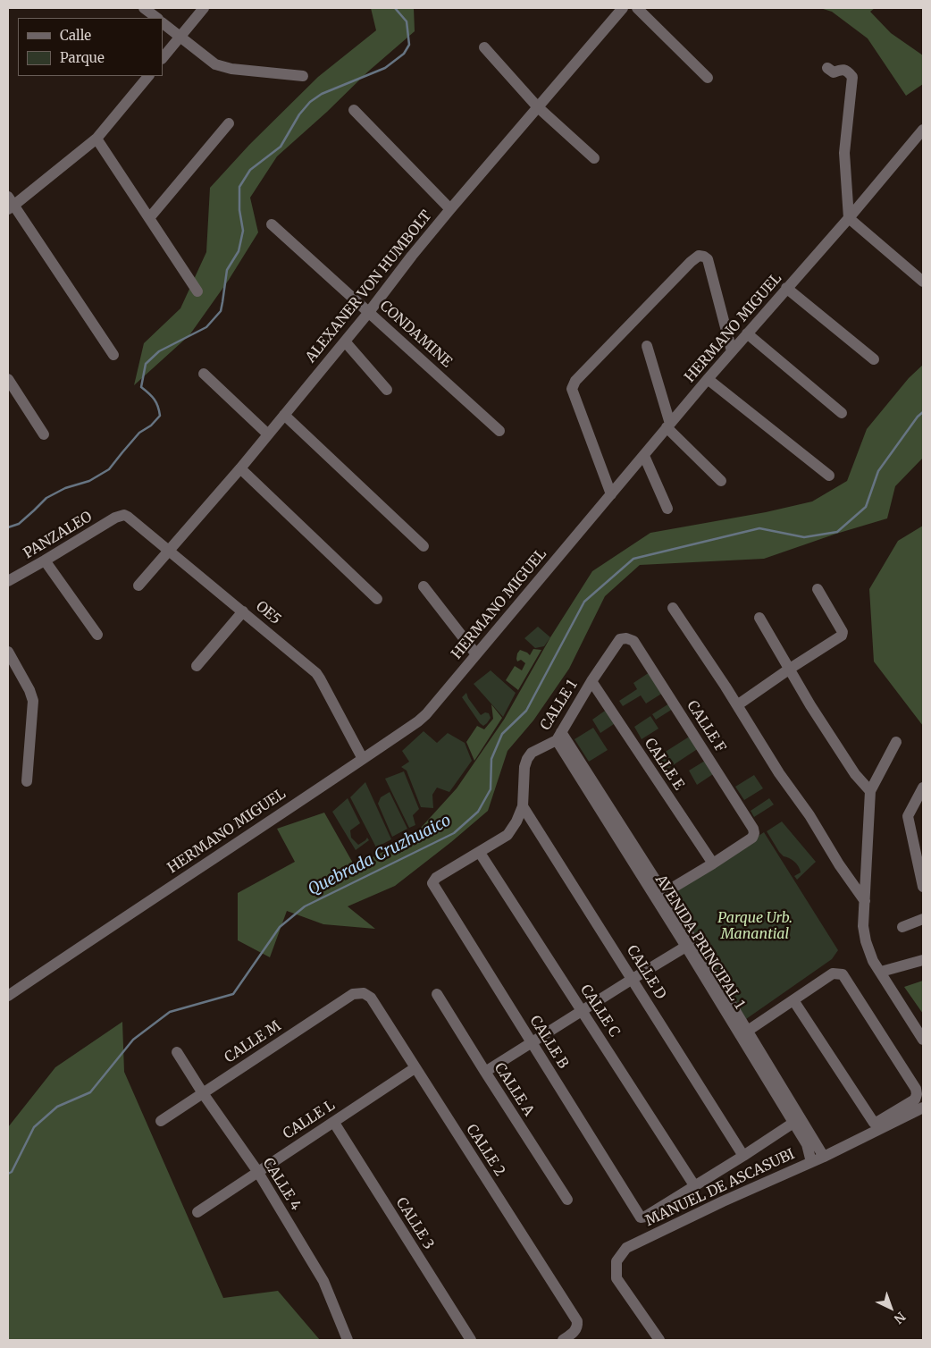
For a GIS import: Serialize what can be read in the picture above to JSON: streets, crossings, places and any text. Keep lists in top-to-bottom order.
{
  "streets": {
    "street": [
      "ALEXANER VON HUMBOLT",
      "HERMANO MIGUEL",
      "CONDAMINE",
      "PANZALEO",
      "OE5",
      "CALLE 1",
      "CALLE F",
      "CALLE E",
      "AVENIDA PRINCIPAL 1",
      "CALLE D",
      "CALLE C",
      "CALLE M",
      "CALLE B",
      "CALLE A",
      "CALLE L",
      "CALLE 2",
      "CALLE 4",
      "MANUEL DE ASCASUBI",
      "CALLE 3"
    ]
  },
  "crossings": [
    ["ALEXANER VON HUMBOLT", "CONDAMINE"],
    ["ALEXANER VON HUMBOLT", "OE5"],
    ["HERMANO MIGUEL", "OE5"],
    ["PANZALEO", "OE5"],
    ["CALLE 1", "CALLE F"],
    ["CALLE 1", "CALLE E"],
    ["CALLE 1", "AVENIDA PRINCIPAL 1"],
    ["CALLE 1", "CALLE D"],
    ["CALLE 1", "CALLE C"],
    ["CALLE 1", "CALLE B"],
    ["CALLE F", "CALLE E"],
    ["AVENIDA PRINCIPAL 1", "MANUEL DE ASCASUBI"],
    ["CALLE C", "CALLE B"],
    ["CALLE M", "CALLE 2"],
    ["CALLE M", "CALLE 4"],
    ["CALLE L", "CALLE 2"],
    ["CALLE L", "CALLE 4"],
    ["CALLE L", "CALLE 3"]
  ],
  "water": ["Quebrada Cruzhuaico"],
  "parks": ["Parque Urb. Manantial"],
  "legend": ["Calle", "Parque"],
  "north": "bottom right"
}
